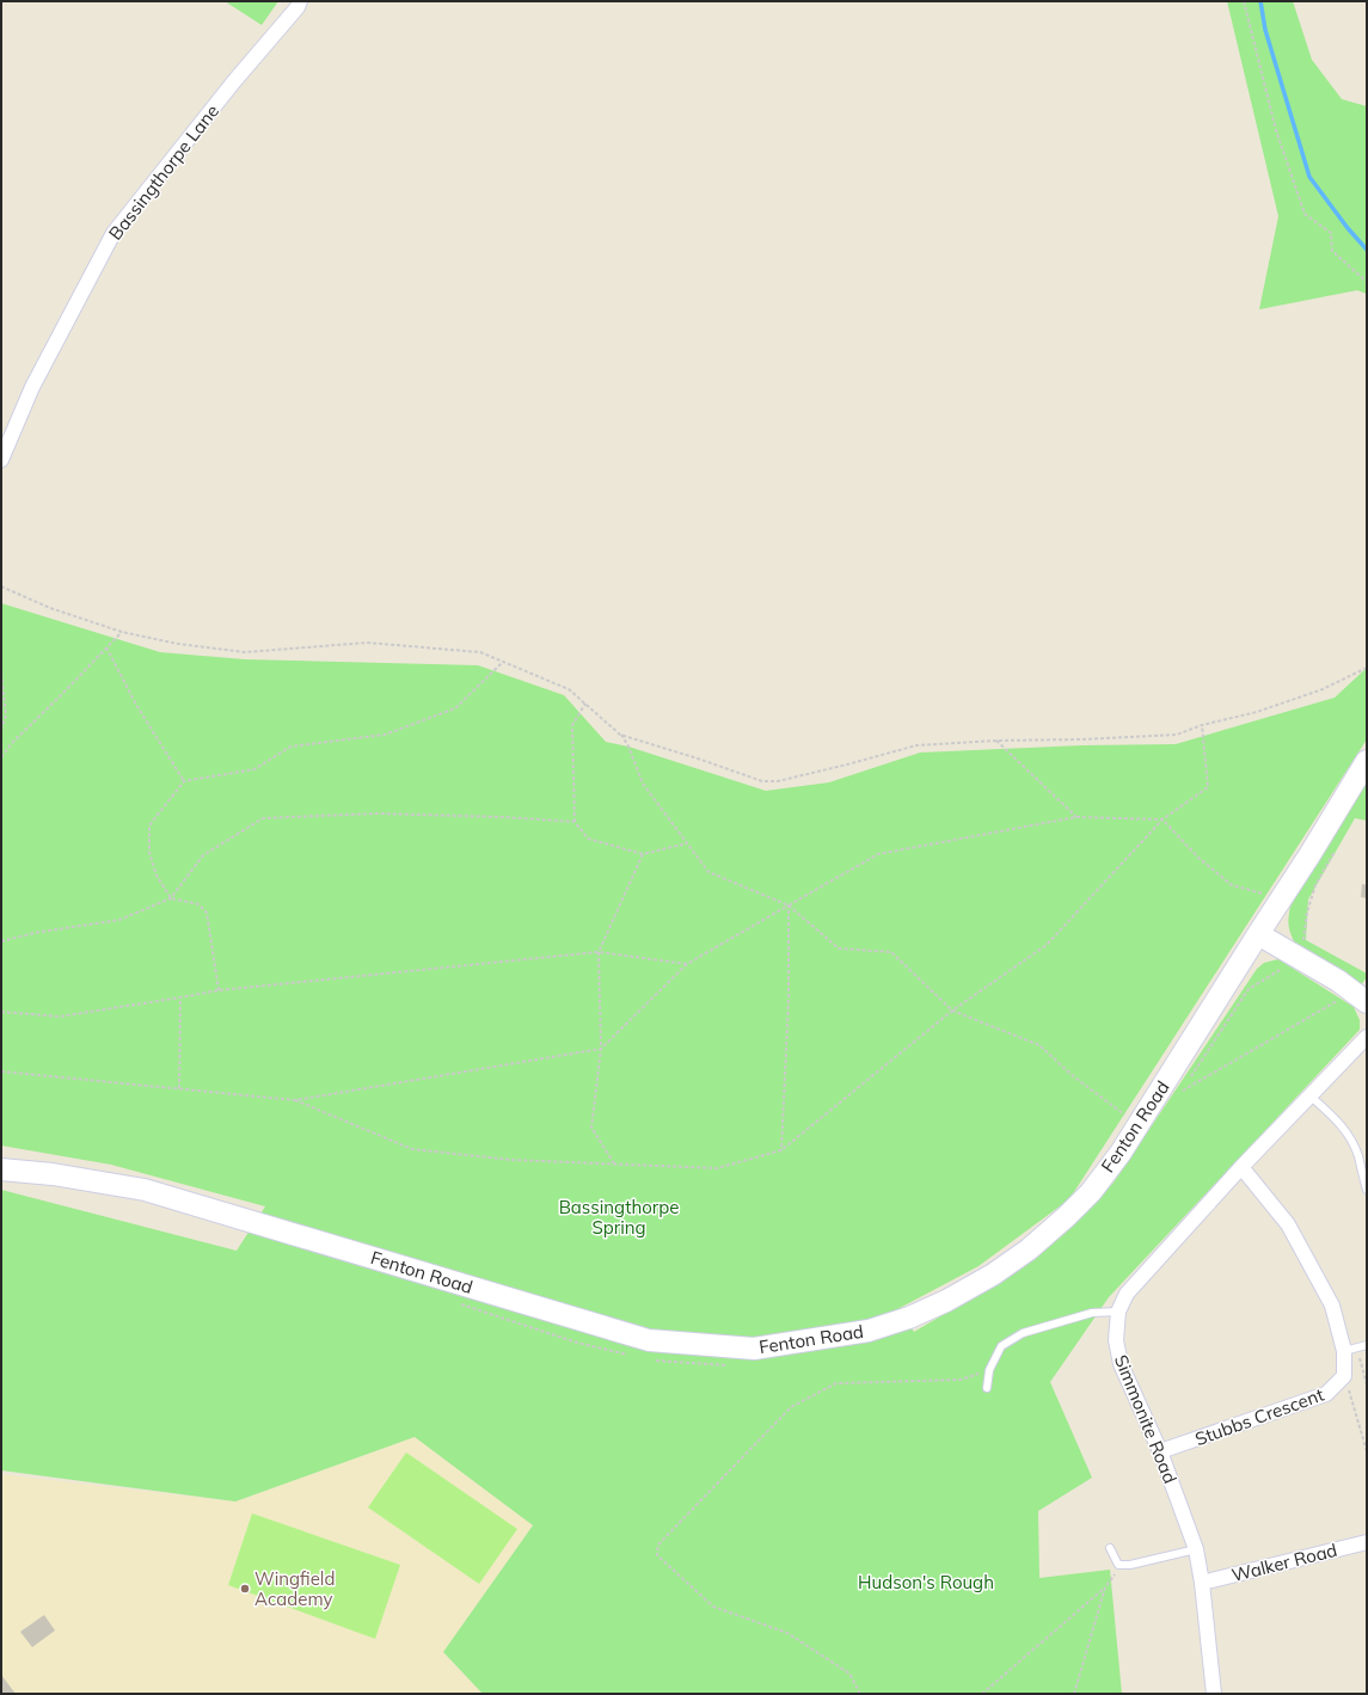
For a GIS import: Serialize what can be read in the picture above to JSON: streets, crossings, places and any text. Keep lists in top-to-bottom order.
{
  "streets": {
    "street": [
      "Bassingthorpe Lane",
      "Fenton Road",
      "Stubbs Crescent",
      "Simmonite Road",
      "Walker Road"
    ]
  },
  "crossings": [
    ["Stubbs Crescent", "Simmonite Road"],
    ["Simmonite Road", "Walker Road"]
  ],
  "parks": ["Bassingthorpe Spring", "Hudson's Rough"],
  "places": ["Wingfield Academy"]
}
